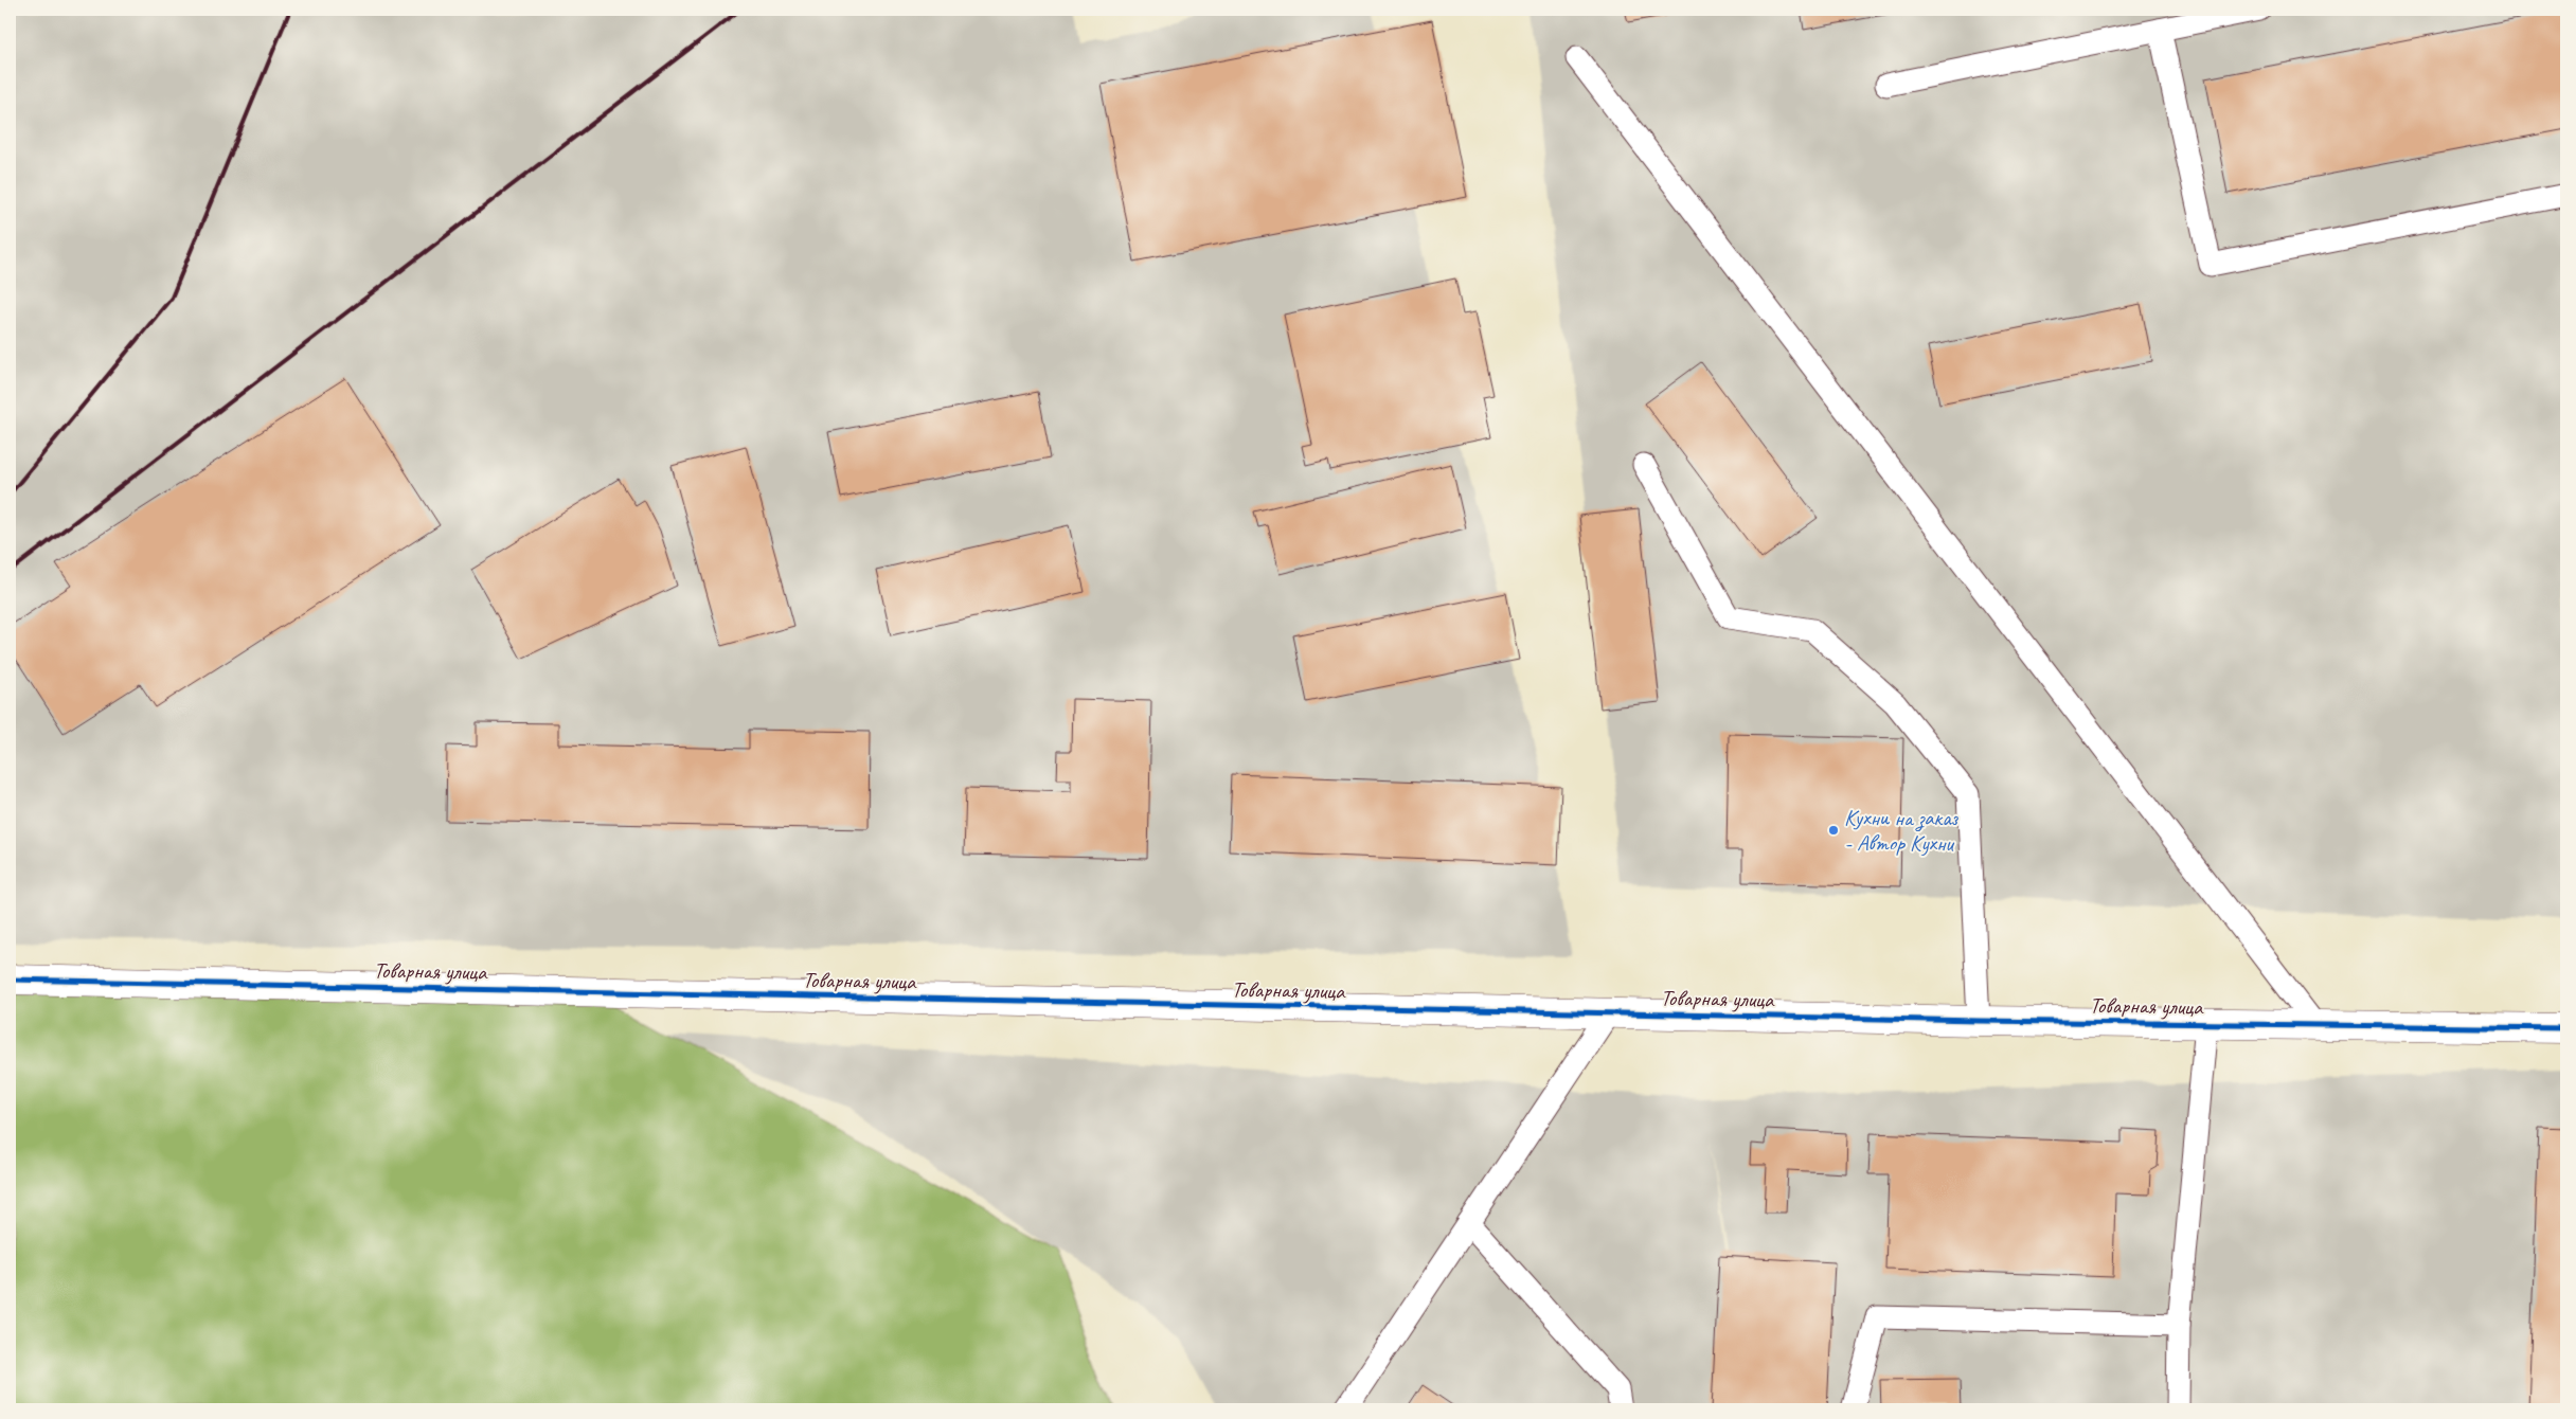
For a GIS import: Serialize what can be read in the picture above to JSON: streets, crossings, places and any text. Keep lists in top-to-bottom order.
{
  "streets": {
    "street": ["Товарная улица"]
  },
  "places": ["Кухни на заказ - Автор Кухни"]
}
